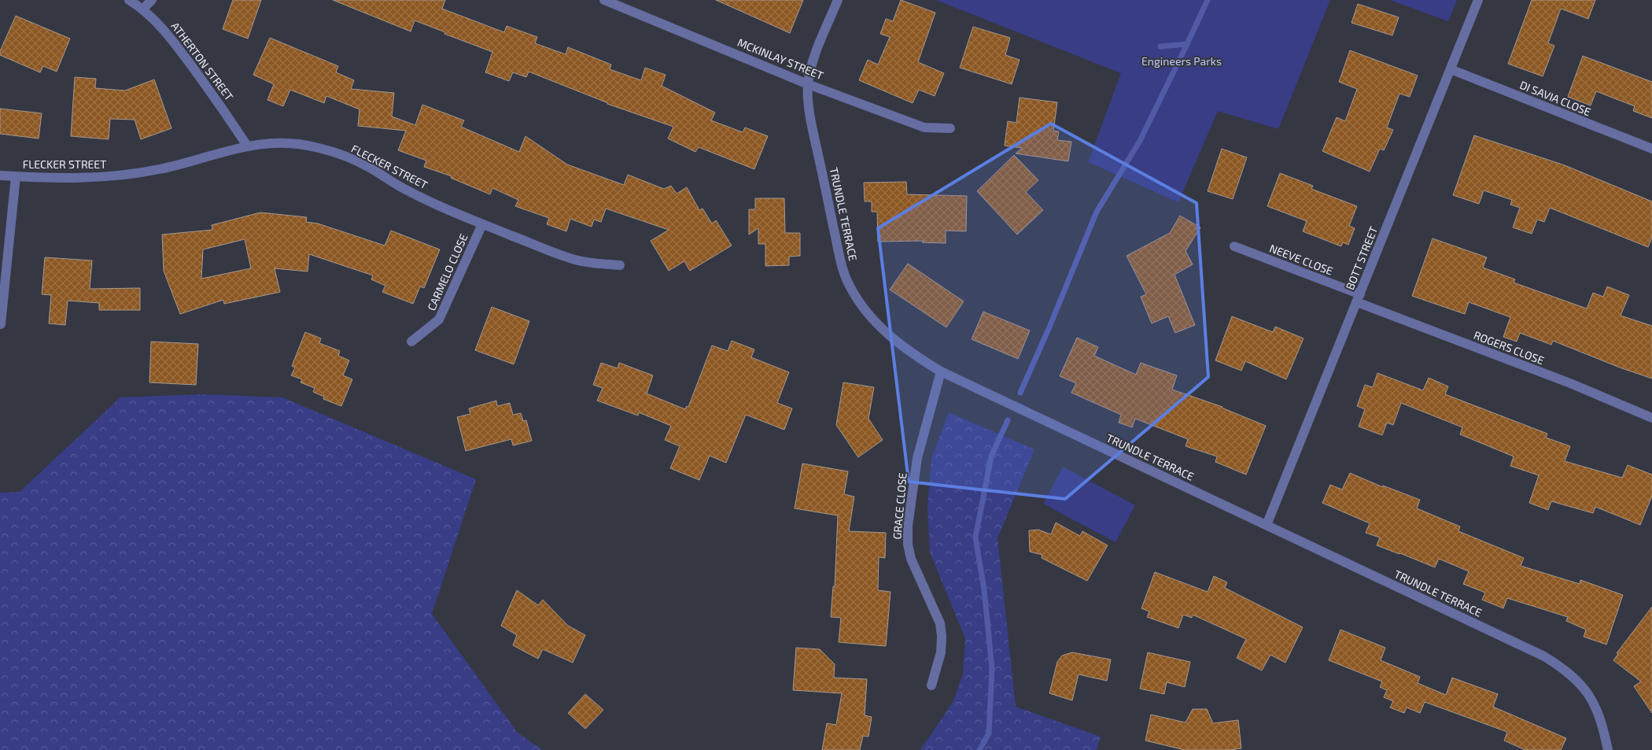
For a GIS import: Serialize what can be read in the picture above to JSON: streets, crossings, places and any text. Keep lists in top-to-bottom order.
{
  "streets": {
    "street": [
      "MCKINLAY STREET",
      "ATHERTON STREET",
      "DI SAVIA CLOSE",
      "FLECKER STREET",
      "TRUNDLE TERRACE",
      "BOTT STREET",
      "NEEVE CLOSE",
      "CARMELO CLOSE",
      "ROGERS CLOSE",
      "GRACE CLOSE"
    ]
  },
  "crossings": [
    ["MCKINLAY STREET", "TRUNDLE TERRACE"],
    ["ATHERTON STREET", "FLECKER STREET"],
    ["DI SAVIA CLOSE", "BOTT STREET"],
    ["FLECKER STREET", "CARMELO CLOSE"],
    ["TRUNDLE TERRACE", "BOTT STREET"],
    ["TRUNDLE TERRACE", "GRACE CLOSE"],
    ["BOTT STREET", "NEEVE CLOSE"],
    ["BOTT STREET", "ROGERS CLOSE"],
    ["NEEVE CLOSE", "ROGERS CLOSE"]
  ],
  "parks": ["Engineers Parks"]
}
